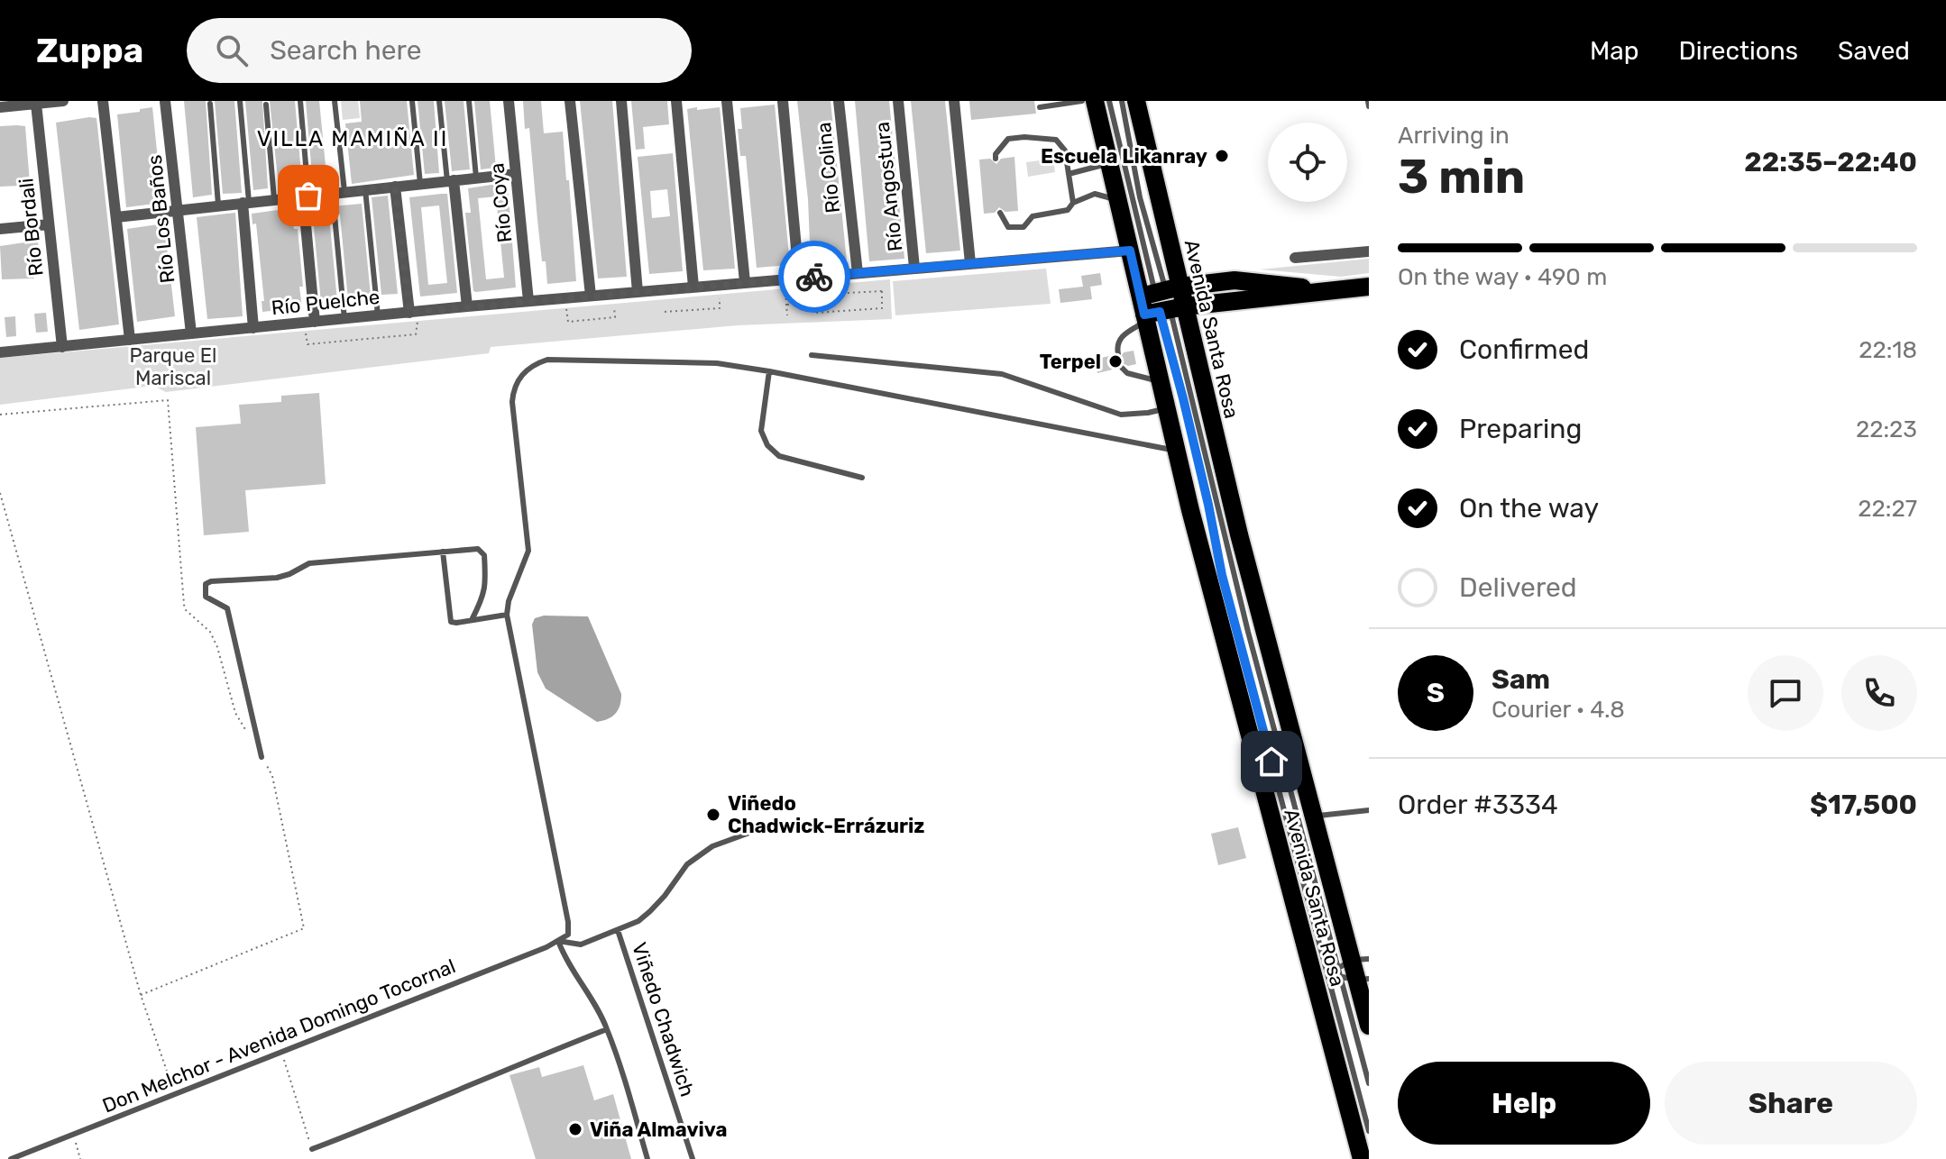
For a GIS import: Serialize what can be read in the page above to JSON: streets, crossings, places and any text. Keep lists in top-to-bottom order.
{
  "streets": {
    "main road": ["Avenida Santa Rosa"],
    "street": [
      "Río Colina",
      "Río Angostura",
      "Río Coya",
      "Río Los Baños",
      "Río Bordali",
      "Río Puelche"
    ],
    "lane": ["Viñedo Chadwich", "Don Melchor - Avenida Domingo Tocornal"]
  },
  "crossings": [
    ["Río Colina", "Río Puelche"],
    ["Río Angostura", "Río Puelche"],
    ["Río Coya", "Río Puelche"],
    ["Río Los Baños", "Río Puelche"],
    ["Río Bordali", "Río Puelche"],
    ["Río Puelche", "Avenida Santa Rosa"]
  ],
  "districts": ["VILLA MAMIÑA II"],
  "parks": ["Parque El Mariscal"],
  "places": [
    "Escuela Likanray",
    "Terpel",
    "Viñedo Chadwick-Errázuriz",
    "Viña Almaviva"
  ],
  "page": {
    "header": "Zuppa",
    "search": "Search here",
    "nav": ["Map", "Directions", "Saved"],
    "heading": ["3 min", "Arriving in", "22:35–22:40"],
    "panel": [
      "Sam",
      "Courier · 4.8",
      "Order #3334",
      "$17,500"
    ],
    "bar": "On the way · 490 m",
    "list": [
      ["Confirmed", "22:18"],
      ["Preparing", "22:23"],
      ["On the way", "22:27"],
      "Delivered"
    ],
    "round": "S",
    "buttons": ["Help", "Share"]
  }
}
